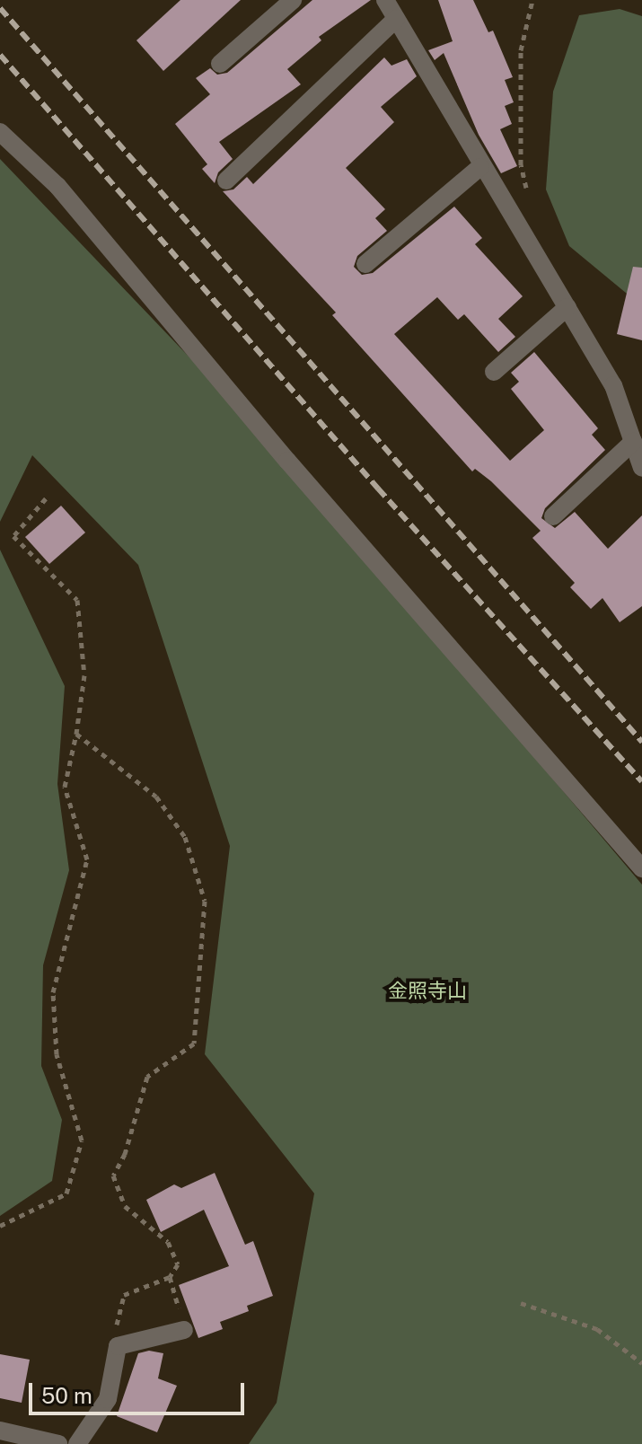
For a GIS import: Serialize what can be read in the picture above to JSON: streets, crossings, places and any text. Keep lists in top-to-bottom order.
{
  "parks": ["金照寺山"],
  "scale_bar": "50 m"
}
